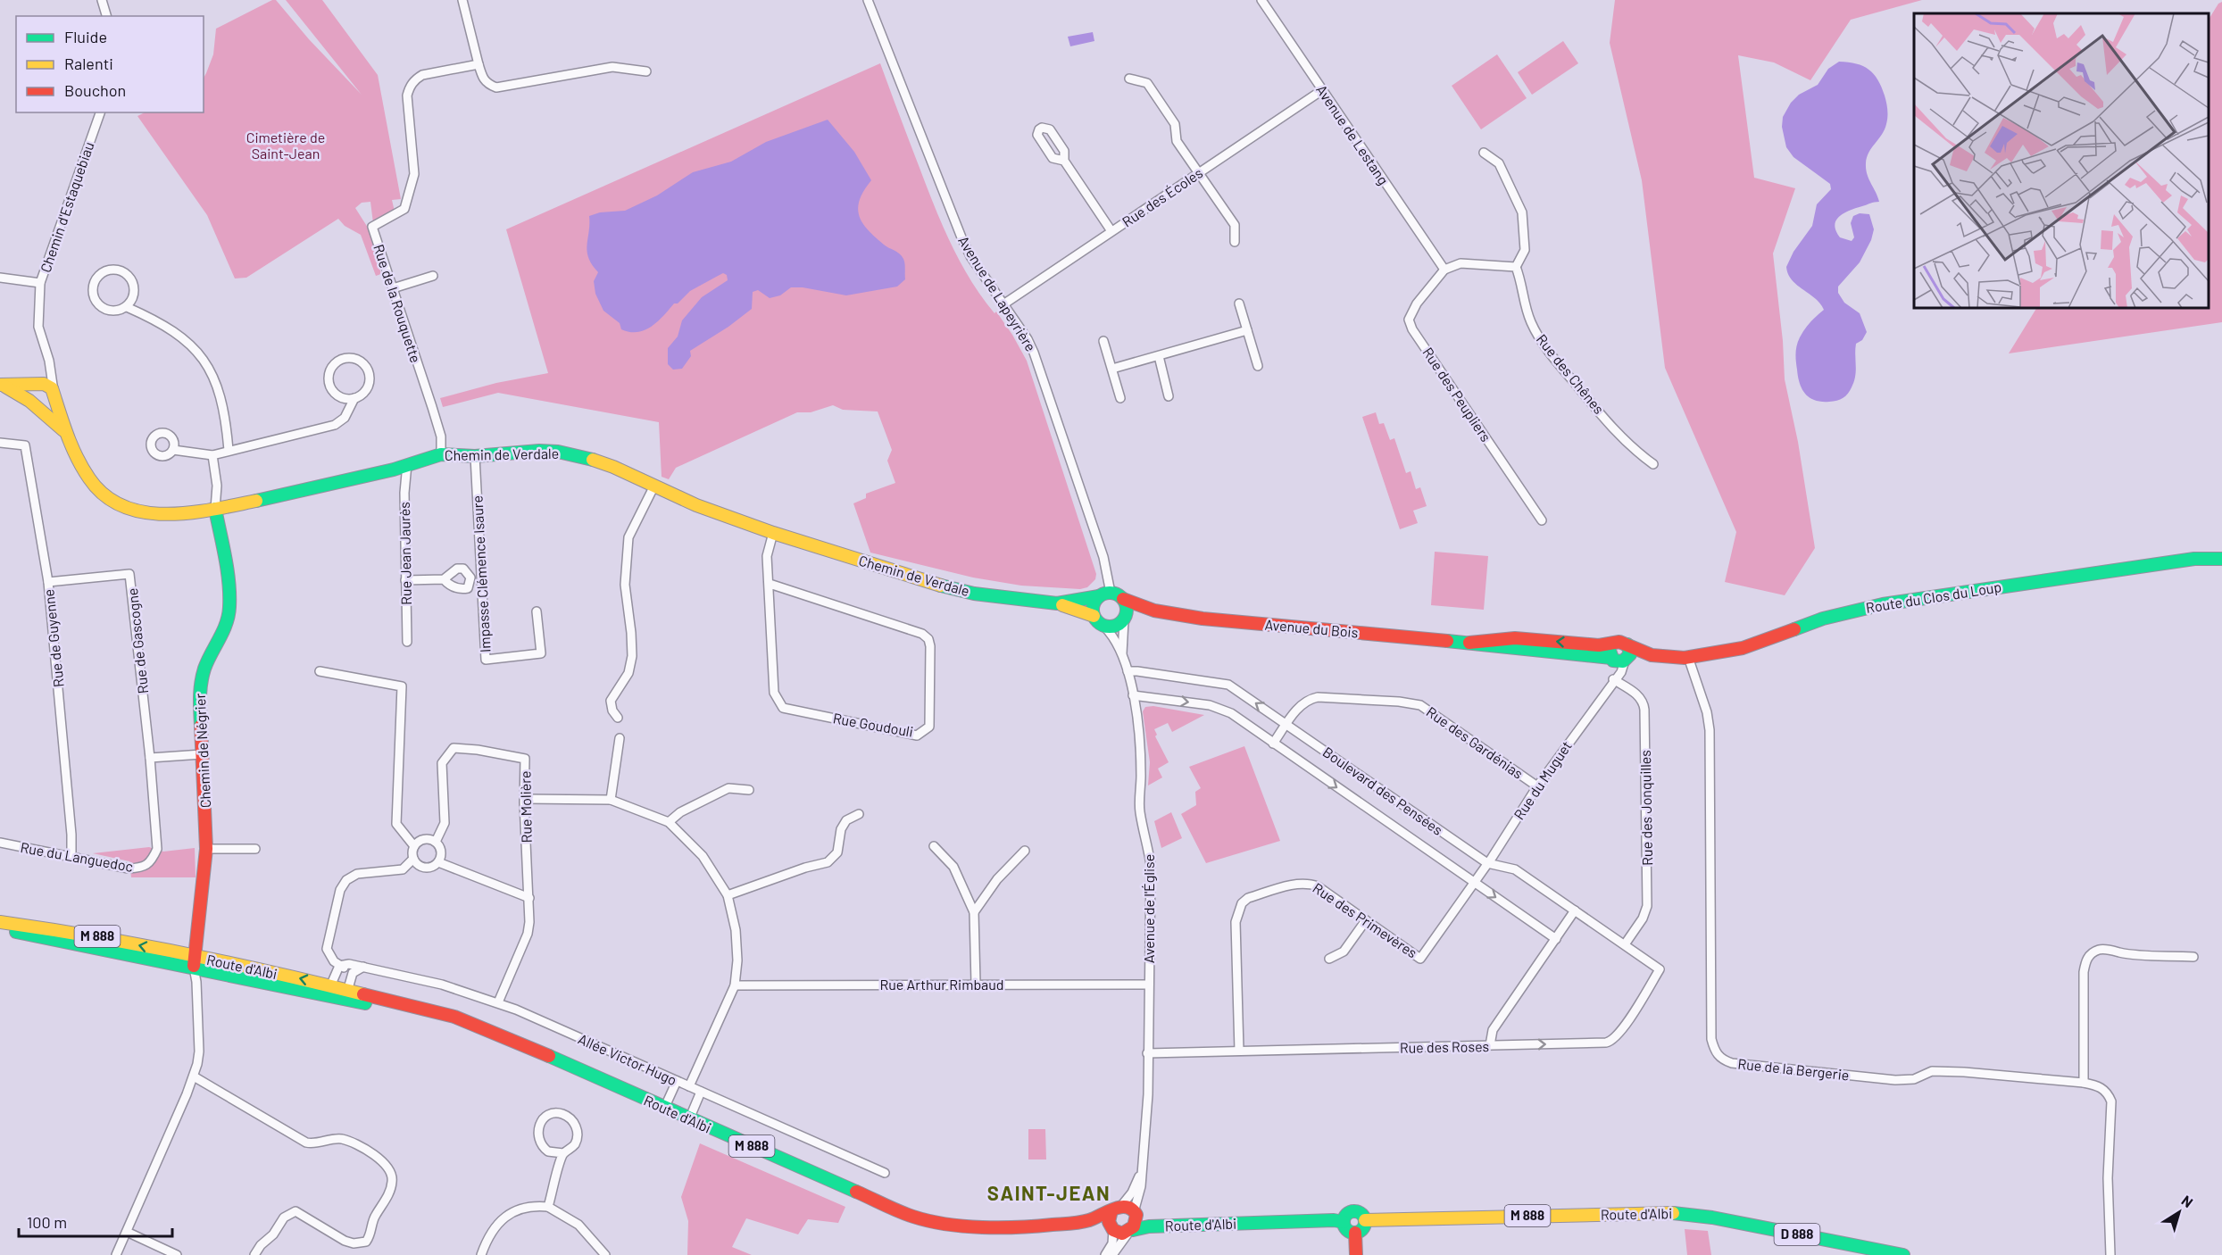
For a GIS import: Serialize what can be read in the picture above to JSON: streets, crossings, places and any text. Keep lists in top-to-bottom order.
{
  "streets": {
    "street": [
      "Avenue de Lestang",
      "Rue des Écoles",
      "Chemin d'Estaquebiau",
      "Avenue de Lapeyrière",
      "Rue de la Rouquette",
      "Rue des Chênes",
      "Rue des Peupliers",
      "Chemin de Verdale",
      "Rue Jean Jaurès",
      "Impasse Clémence Isaure",
      "Route du Clos du Loup",
      "Avenue du Bois",
      "Rue de Guyenne",
      "Rue de Gascogne",
      "Rue Goudouli",
      "Rue des Gardénias",
      "Chemin de Négrier",
      "Rue du Muguet",
      "Boulevard des Pensées",
      "Rue Molière",
      "Rue des Jonquilles",
      "Rue du Languedoc",
      "Avenue de l'Église",
      "Rue des Primevères",
      "M 888",
      "Route d'Albi",
      "Rue Arthur Rimbaud",
      "Rue des Roses",
      "Allée Victor Hugo",
      "Rue de la Bergerie",
      "D 888"
    ]
  },
  "crossings": [
    ["Avenue de Lestang", "Rue des Écoles"],
    ["Avenue de Lestang", "Rue des Peupliers"],
    ["Rue des Écoles", "Avenue de Lapeyrière"],
    ["Chemin d'Estaquebiau", "Chemin de Verdale"],
    ["Avenue de Lapeyrière", "Chemin de Verdale"],
    ["Avenue de Lapeyrière", "Avenue du Bois"],
    ["Avenue de Lapeyrière", "Avenue de l'Église"],
    ["Rue de la Rouquette", "Chemin de Verdale"],
    ["Chemin de Verdale", "Rue Jean Jaurès"],
    ["Chemin de Verdale", "Impasse Clémence Isaure"],
    ["Chemin de Verdale", "Avenue du Bois"],
    ["Chemin de Verdale", "Rue Goudouli"],
    ["Chemin de Verdale", "Chemin de Négrier"],
    ["Chemin de Verdale", "Avenue de l'Église"],
    ["Route du Clos du Loup", "Avenue du Bois"],
    ["Route du Clos du Loup", "Rue du Muguet"],
    ["Route du Clos du Loup", "Rue de la Bergerie"],
    ["Avenue du Bois", "Rue du Muguet"],
    ["Avenue du Bois", "Avenue de l'Église"],
    ["Rue de Guyenne", "Rue de Gascogne"],
    ["Rue de Guyenne", "Rue du Languedoc"],
    ["Rue de Gascogne", "Rue du Languedoc"],
    ["Rue des Gardénias", "Rue du Muguet"],
    ["Rue des Gardénias", "Boulevard des Pensées"],
    ["Chemin de Négrier", "Route d'Albi"],
    ["Rue du Muguet", "Boulevard des Pensées"],
    ["Rue du Muguet", "Rue des Jonquilles"],
    ["Rue du Muguet", "Rue des Primevères"],
    ["Boulevard des Pensées", "Rue des Jonquilles"],
    ["Boulevard des Pensées", "Avenue de l'Église"],
    ["Boulevard des Pensées", "Rue des Primevères"],
    ["Boulevard des Pensées", "Rue des Roses"],
    ["Rue Molière", "Allée Victor Hugo"],
    ["Rue des Jonquilles", "Rue des Roses"],
    ["Avenue de l'Église", "Route d'Albi"],
    ["Avenue de l'Église", "Rue Arthur Rimbaud"],
    ["Avenue de l'Église", "Rue des Roses"],
    ["Rue des Primevères", "Rue des Roses"]
  ],
  "districts": ["SAINT-JEAN"],
  "parks": ["Cimetière de Saint-Jean"],
  "legend": ["Fluide", "Ralenti", "Bouchon"],
  "scale_bar": "100 m",
  "north": "top right"
}
